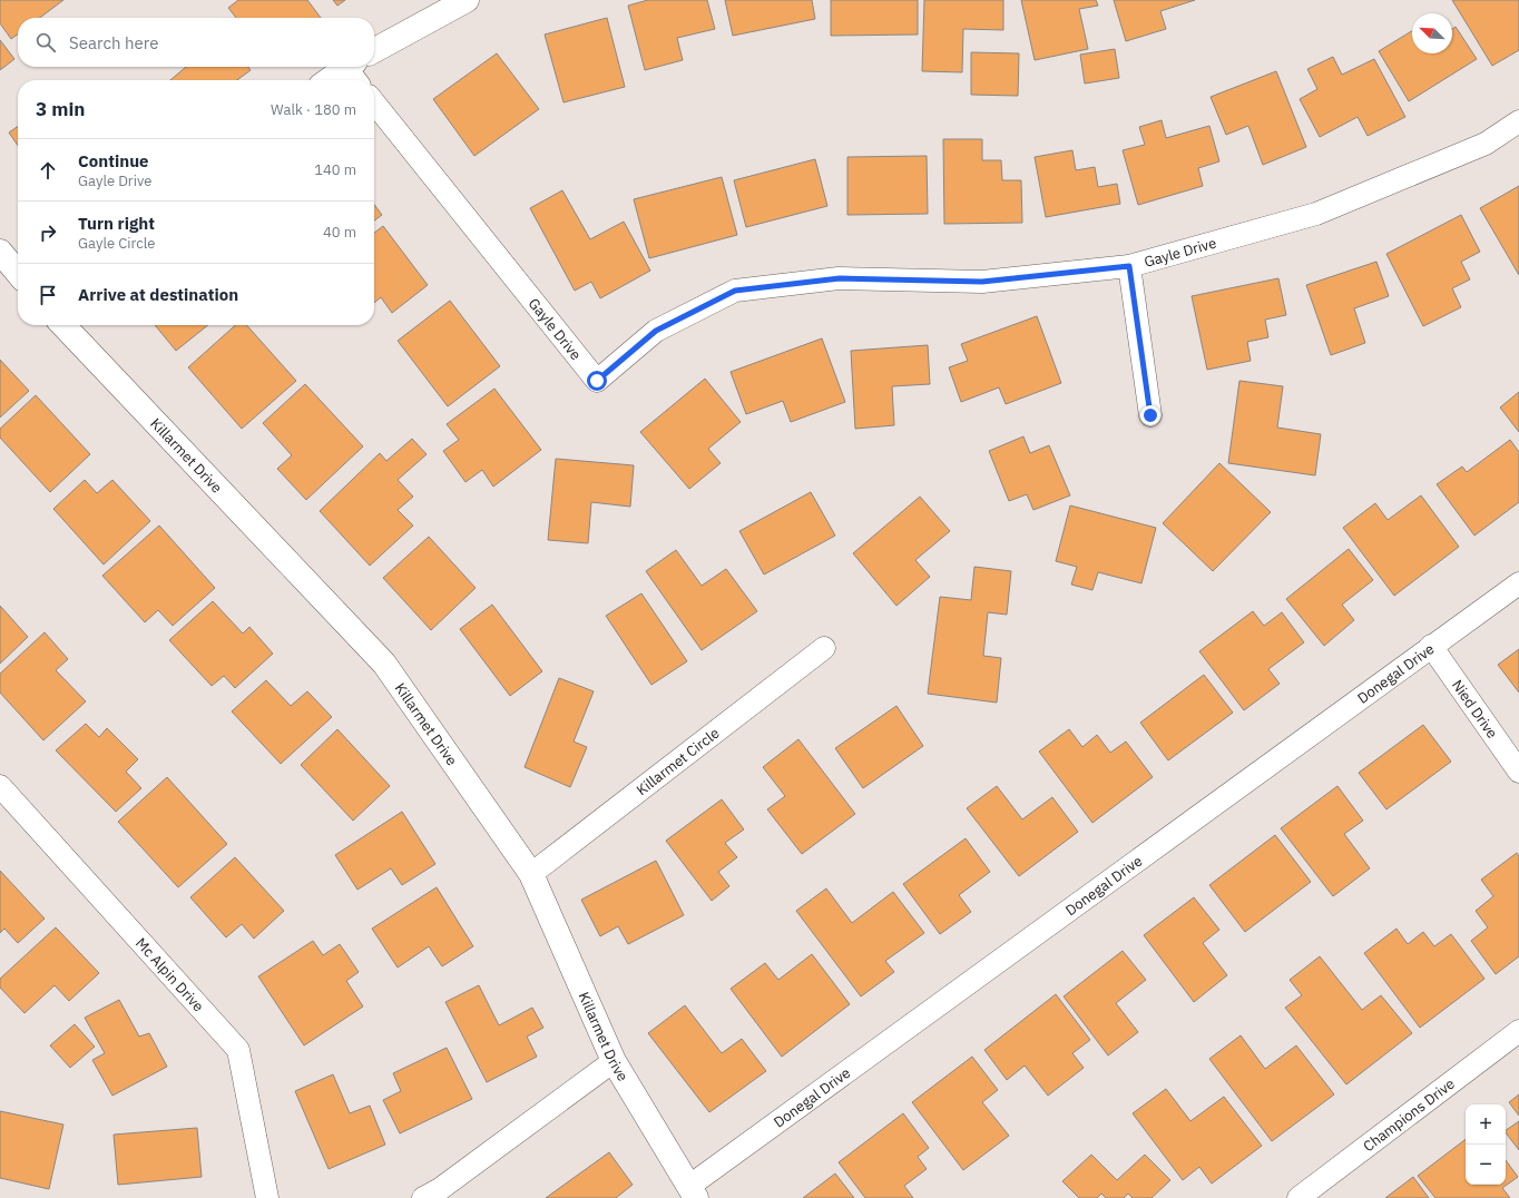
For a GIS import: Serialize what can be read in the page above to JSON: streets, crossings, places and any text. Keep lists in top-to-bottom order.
{
  "streets": {
    "street": [
      "Gayle Drive",
      "Killarmet Drive",
      "Donegal Drive",
      "Nied Drive",
      "Killarmet Circle",
      "Mc Alpin Drive",
      "Champions Drive"
    ]
  },
  "crossings": [
    ["Killarmet Drive", "Donegal Drive"],
    ["Killarmet Drive", "Killarmet Circle"],
    ["Donegal Drive", "Nied Drive"]
  ],
  "north": "top left",
  "page": {
    "search": "Search here",
    "heading": ["3 min", "Walk · 180 m"],
    "list": [
      ["Continue", "Gayle Drive", "140 m"],
      ["Turn right", "Gayle Circle", "40 m"],
      "Arrive at destination"
    ],
    "map_buttons": ["+", "−"]
  }
}
